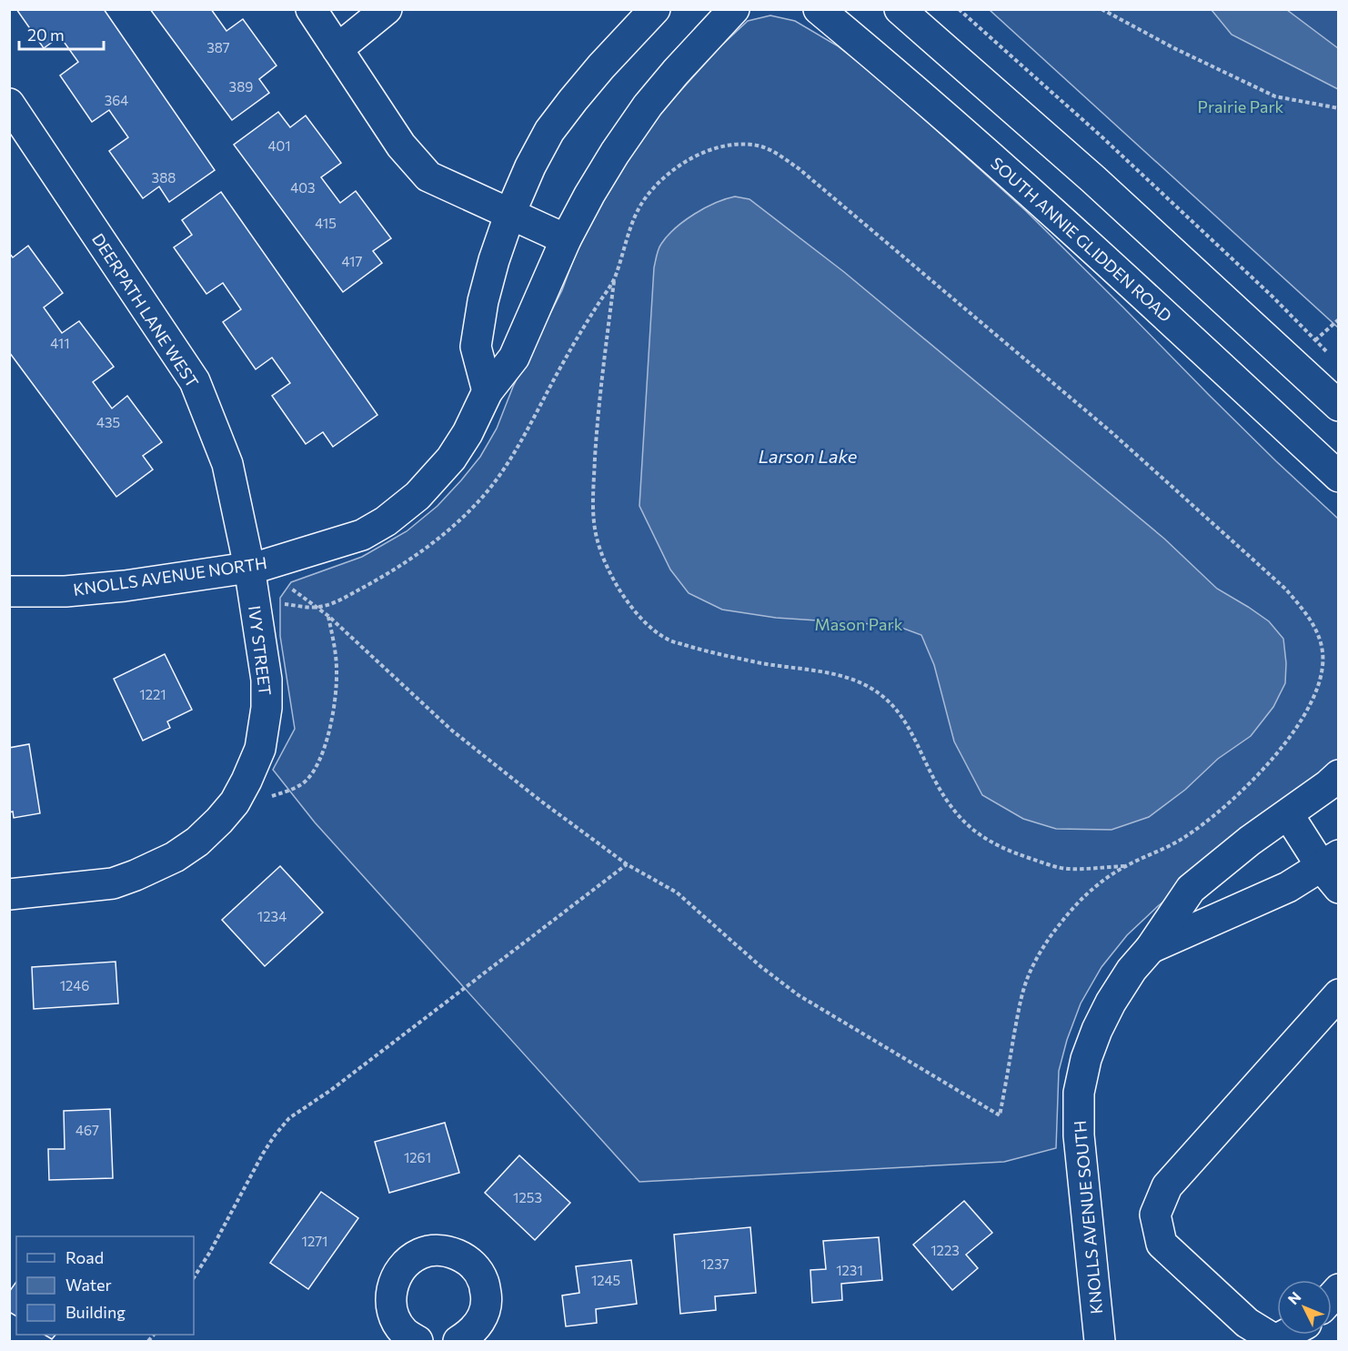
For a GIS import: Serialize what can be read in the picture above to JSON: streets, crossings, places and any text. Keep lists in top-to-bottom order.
{
  "streets": {
    "street": [
      "SOUTH ANNIE GLIDDEN ROAD",
      "DEERPATH LANE WEST",
      "KNOLLS AVENUE NORTH",
      "IVY STREET",
      "KNOLLS AVENUE SOUTH"
    ]
  },
  "crossings": [
    ["DEERPATH LANE WEST", "KNOLLS AVENUE NORTH"],
    ["DEERPATH LANE WEST", "IVY STREET"],
    ["KNOLLS AVENUE NORTH", "IVY STREET"]
  ],
  "water": ["Larson Lake"],
  "parks": ["Prairie Park", "Mason Park"],
  "house_numbers": [
    "387",
    "389",
    "364",
    "401",
    "388",
    "403",
    "415",
    "417",
    "411",
    "435",
    "1221",
    "1234",
    "1246",
    "467",
    "1261",
    "1253",
    "1271",
    "1223",
    "1237",
    "1231",
    "1245"
  ],
  "legend": ["Road", "Water", "Building"],
  "scale_bar": "20 m",
  "north": "top left"
}
